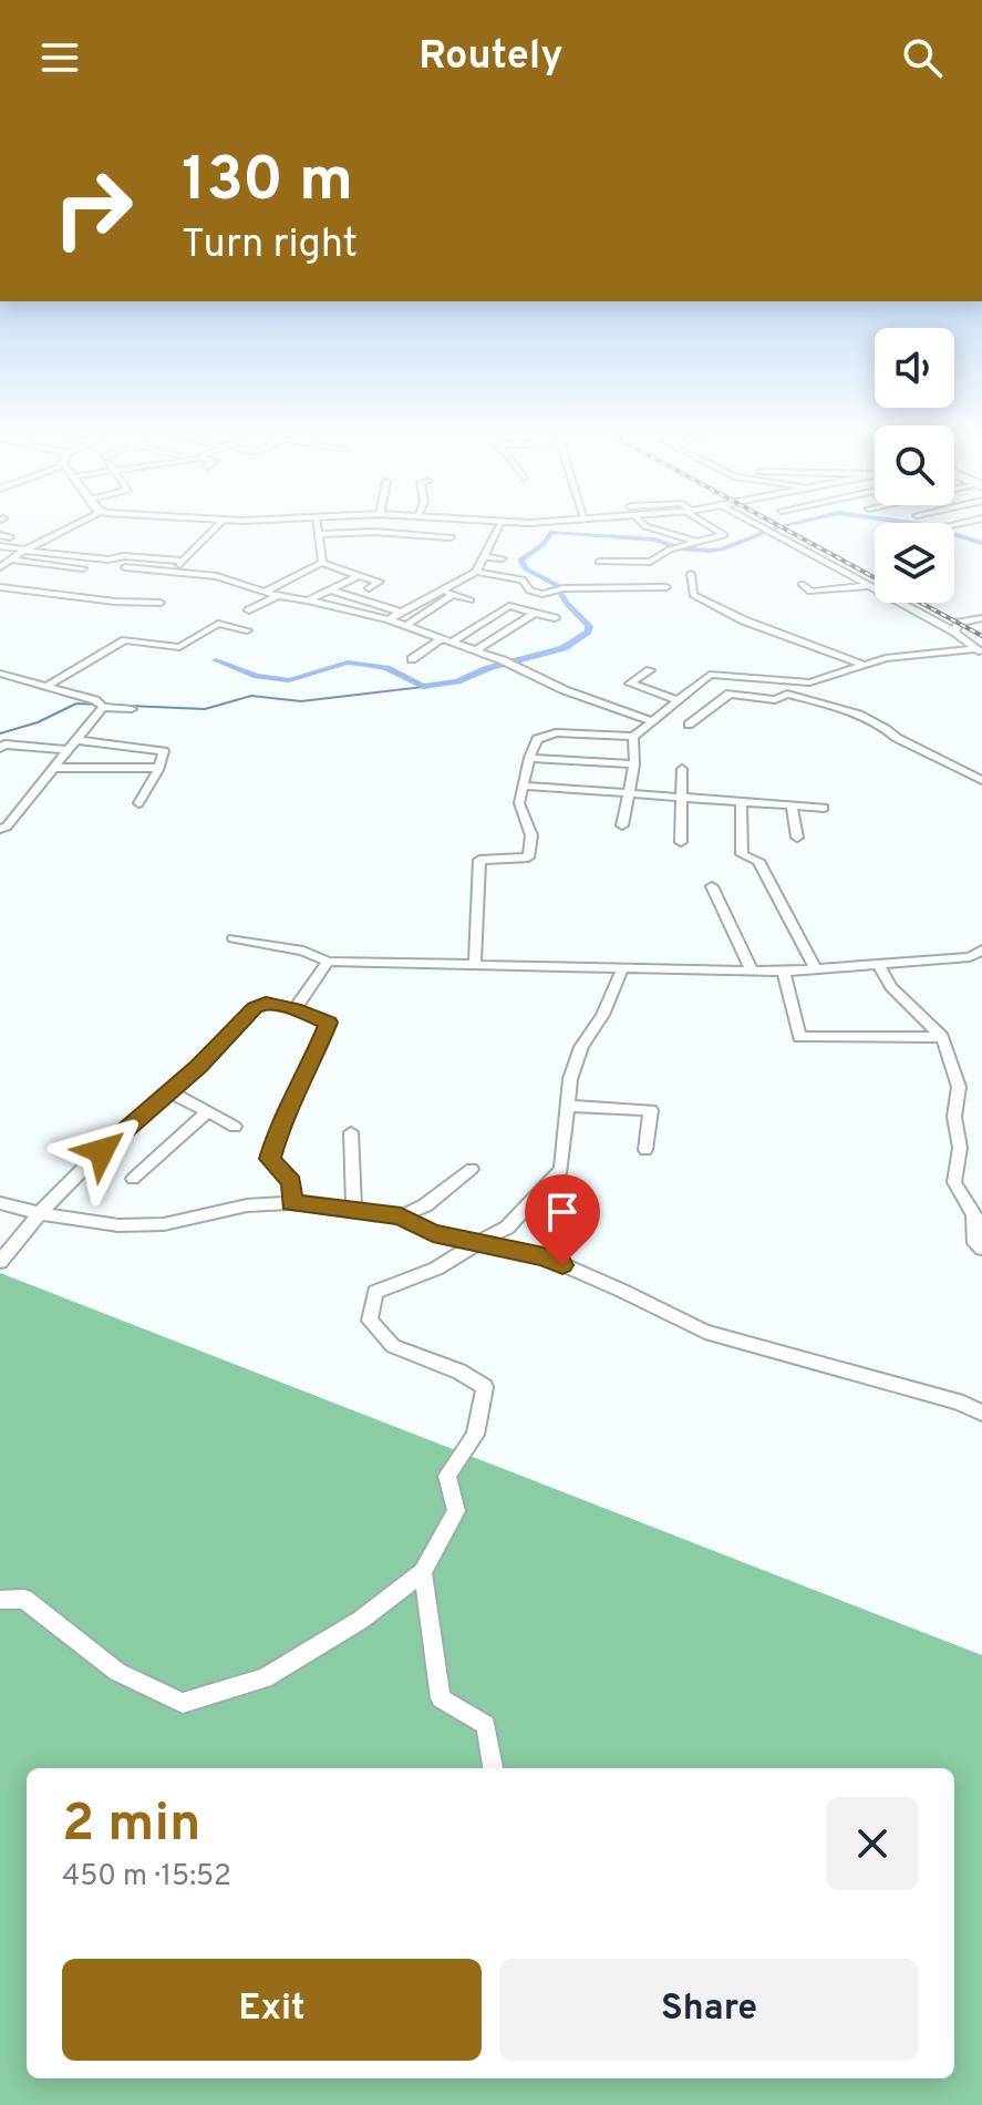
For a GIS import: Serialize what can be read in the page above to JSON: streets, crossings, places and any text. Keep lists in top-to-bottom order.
{
  "page": {
    "header": "Routely",
    "turn": ["130 m", "Turn right"],
    "heading": ["2 min", "450 m · 15:52"],
    "buttons": ["Exit", "Share"]
  }
}
